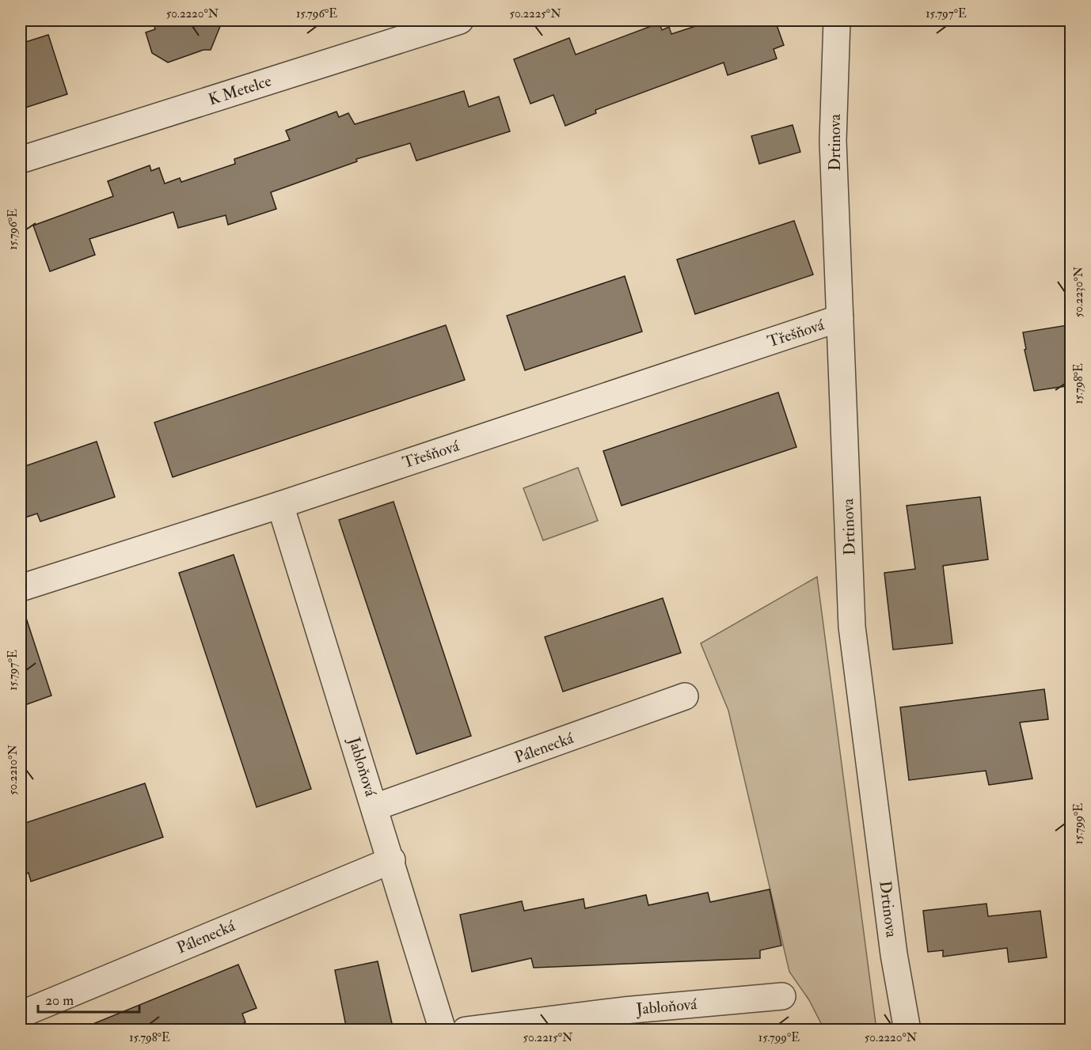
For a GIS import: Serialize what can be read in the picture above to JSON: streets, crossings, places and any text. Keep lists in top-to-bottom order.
{
  "streets": {
    "street": [
      "K Metelce",
      "Drtinova",
      "Třešňová",
      "Pálenecká",
      "Jabloňová"
    ]
  },
  "crossings": [
    ["Drtinova", "Třešňová"],
    ["Třešňová", "Jabloňová"],
    ["Pálenecká", "Jabloňová"]
  ],
  "scale_bar": "20 m",
  "coordinates": [
    "50.2220°N",
    "15.796°E",
    "50.2225°N",
    "15.797°E",
    "50.2230°N",
    "15.798°E",
    "50.2210°N",
    "15.799°E",
    "50.2215°N"
  ]
}
